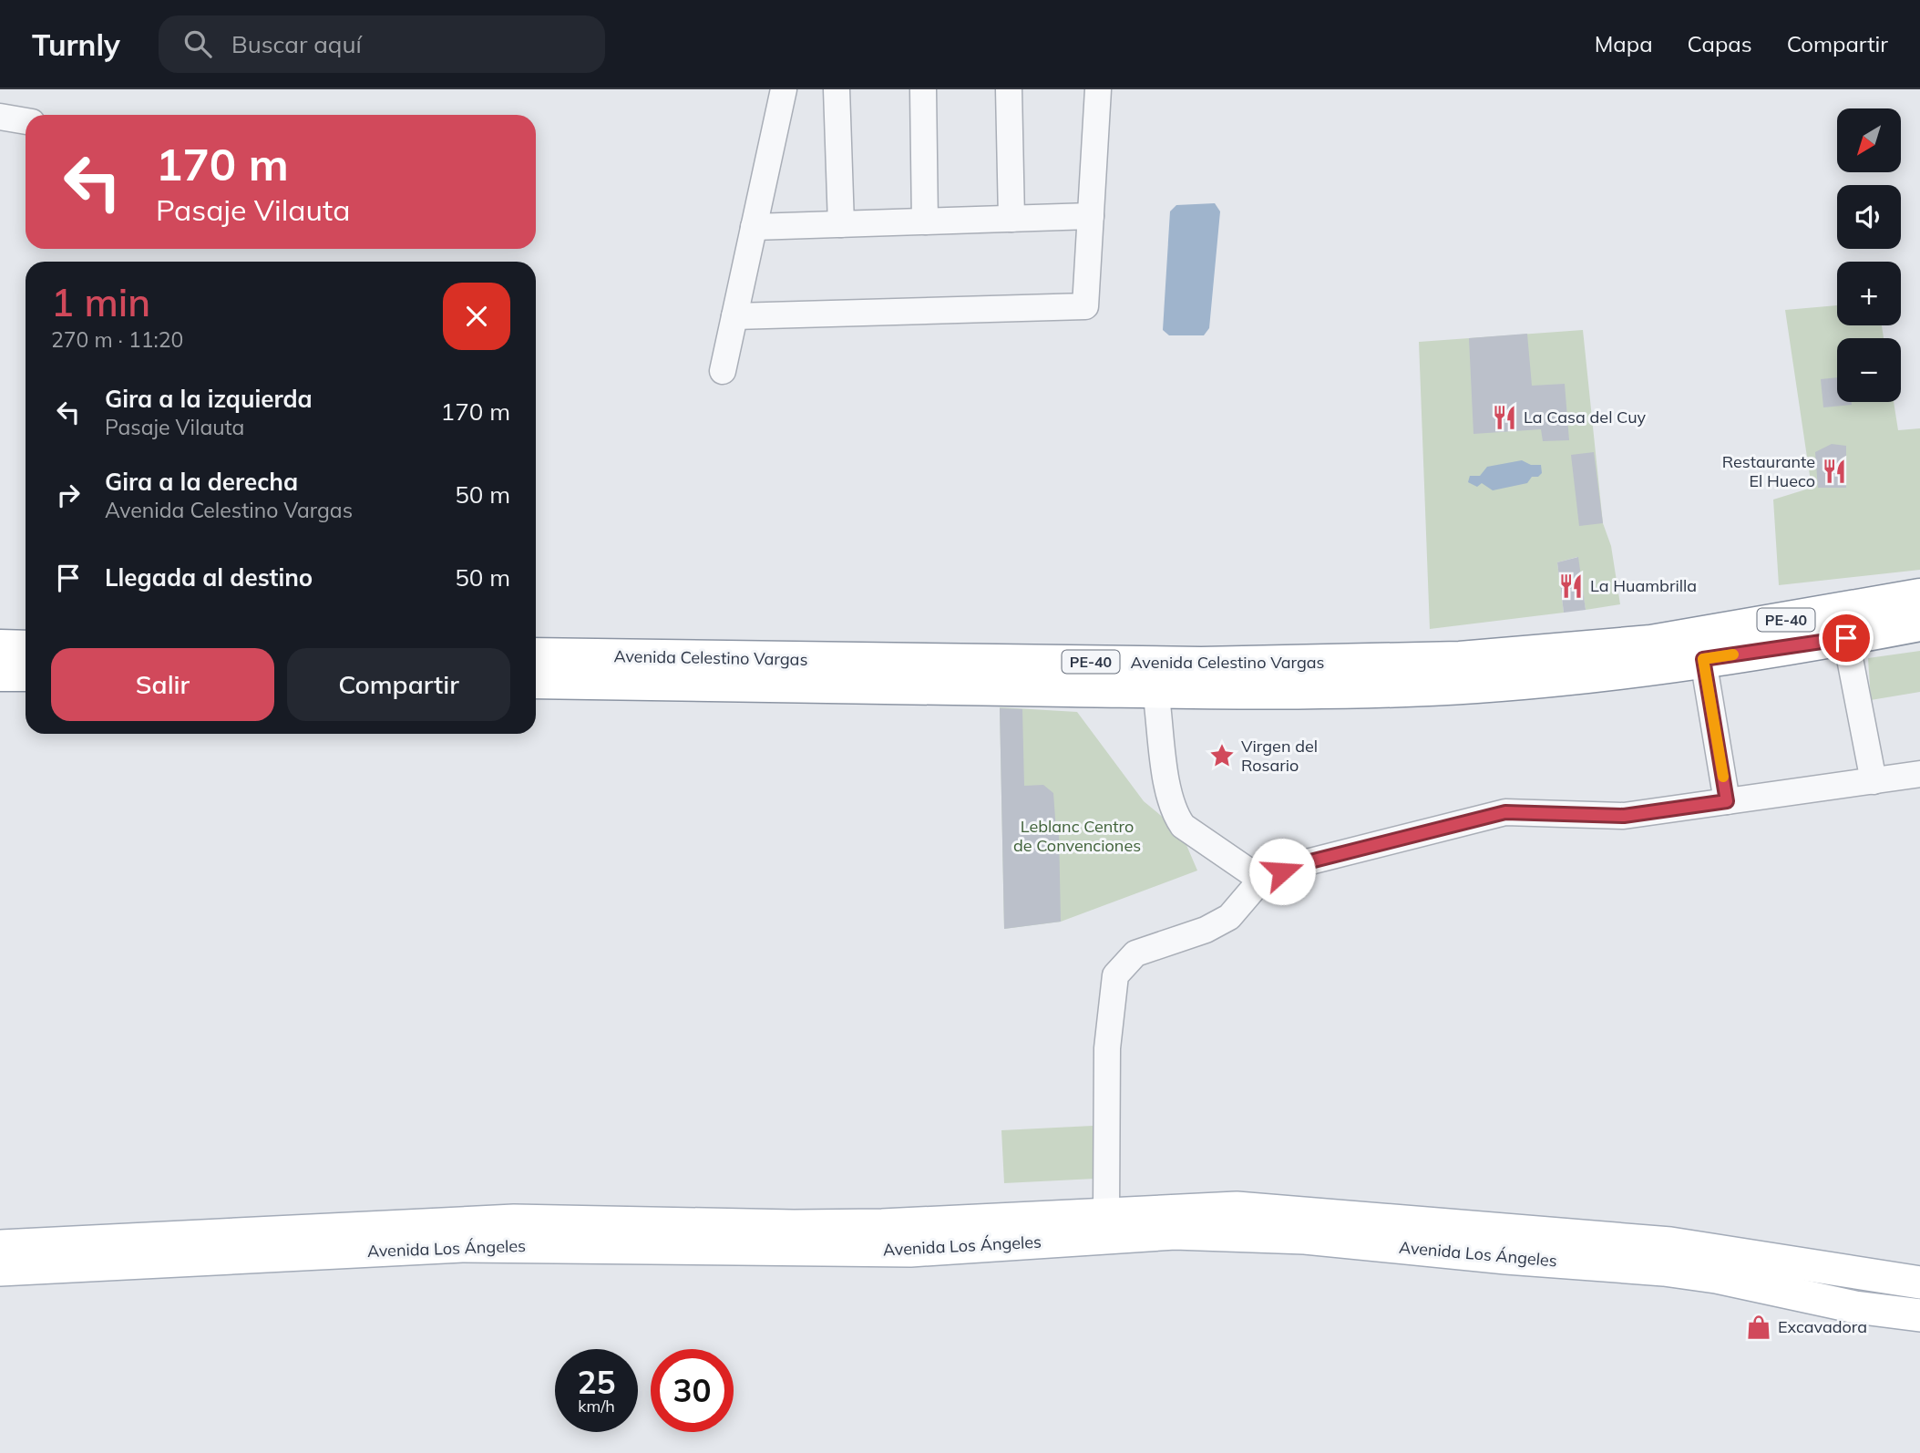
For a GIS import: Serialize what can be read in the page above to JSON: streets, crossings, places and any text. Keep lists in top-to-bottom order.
{
  "streets": {
    "highway": ["PE-40", "Avenida Celestino Vargas"],
    "main road": ["Avenida Los Ángeles"]
  },
  "parks": ["Leblanc Centro de Convenciones"],
  "places": {
    "restaurant": ["La Casa del Cuy", "Restaurante El Hueco", "La Huambrilla"],
    "place": ["Virgen del Rosario"],
    "shop": ["Excavadora"]
  },
  "north": "bottom left",
  "page": {
    "header": "Turnly",
    "search": "Buscar aquí",
    "nav": ["Mapa", "Capas", "Compartir"],
    "map_buttons": ["+", "−"],
    "turn": ["170 m", "Pasaje Vilauta"],
    "heading": ["1 min", "270 m · 11:20"],
    "list": [
      {
        "name": "Gira a la izquierda",
        "note": "Pasaje Vilauta",
        "value": "170 m"
      },
      {
        "name": "Gira a la derecha",
        "note": "Avenida Celestino Vargas",
        "value": "50 m"
      },
      {
        "name": "Llegada al destino",
        "value": "50 m"
      }
    ],
    "buttons": ["Salir", "Compartir"],
    "speed": "25 km/h",
    "limit": "30"
  }
}
